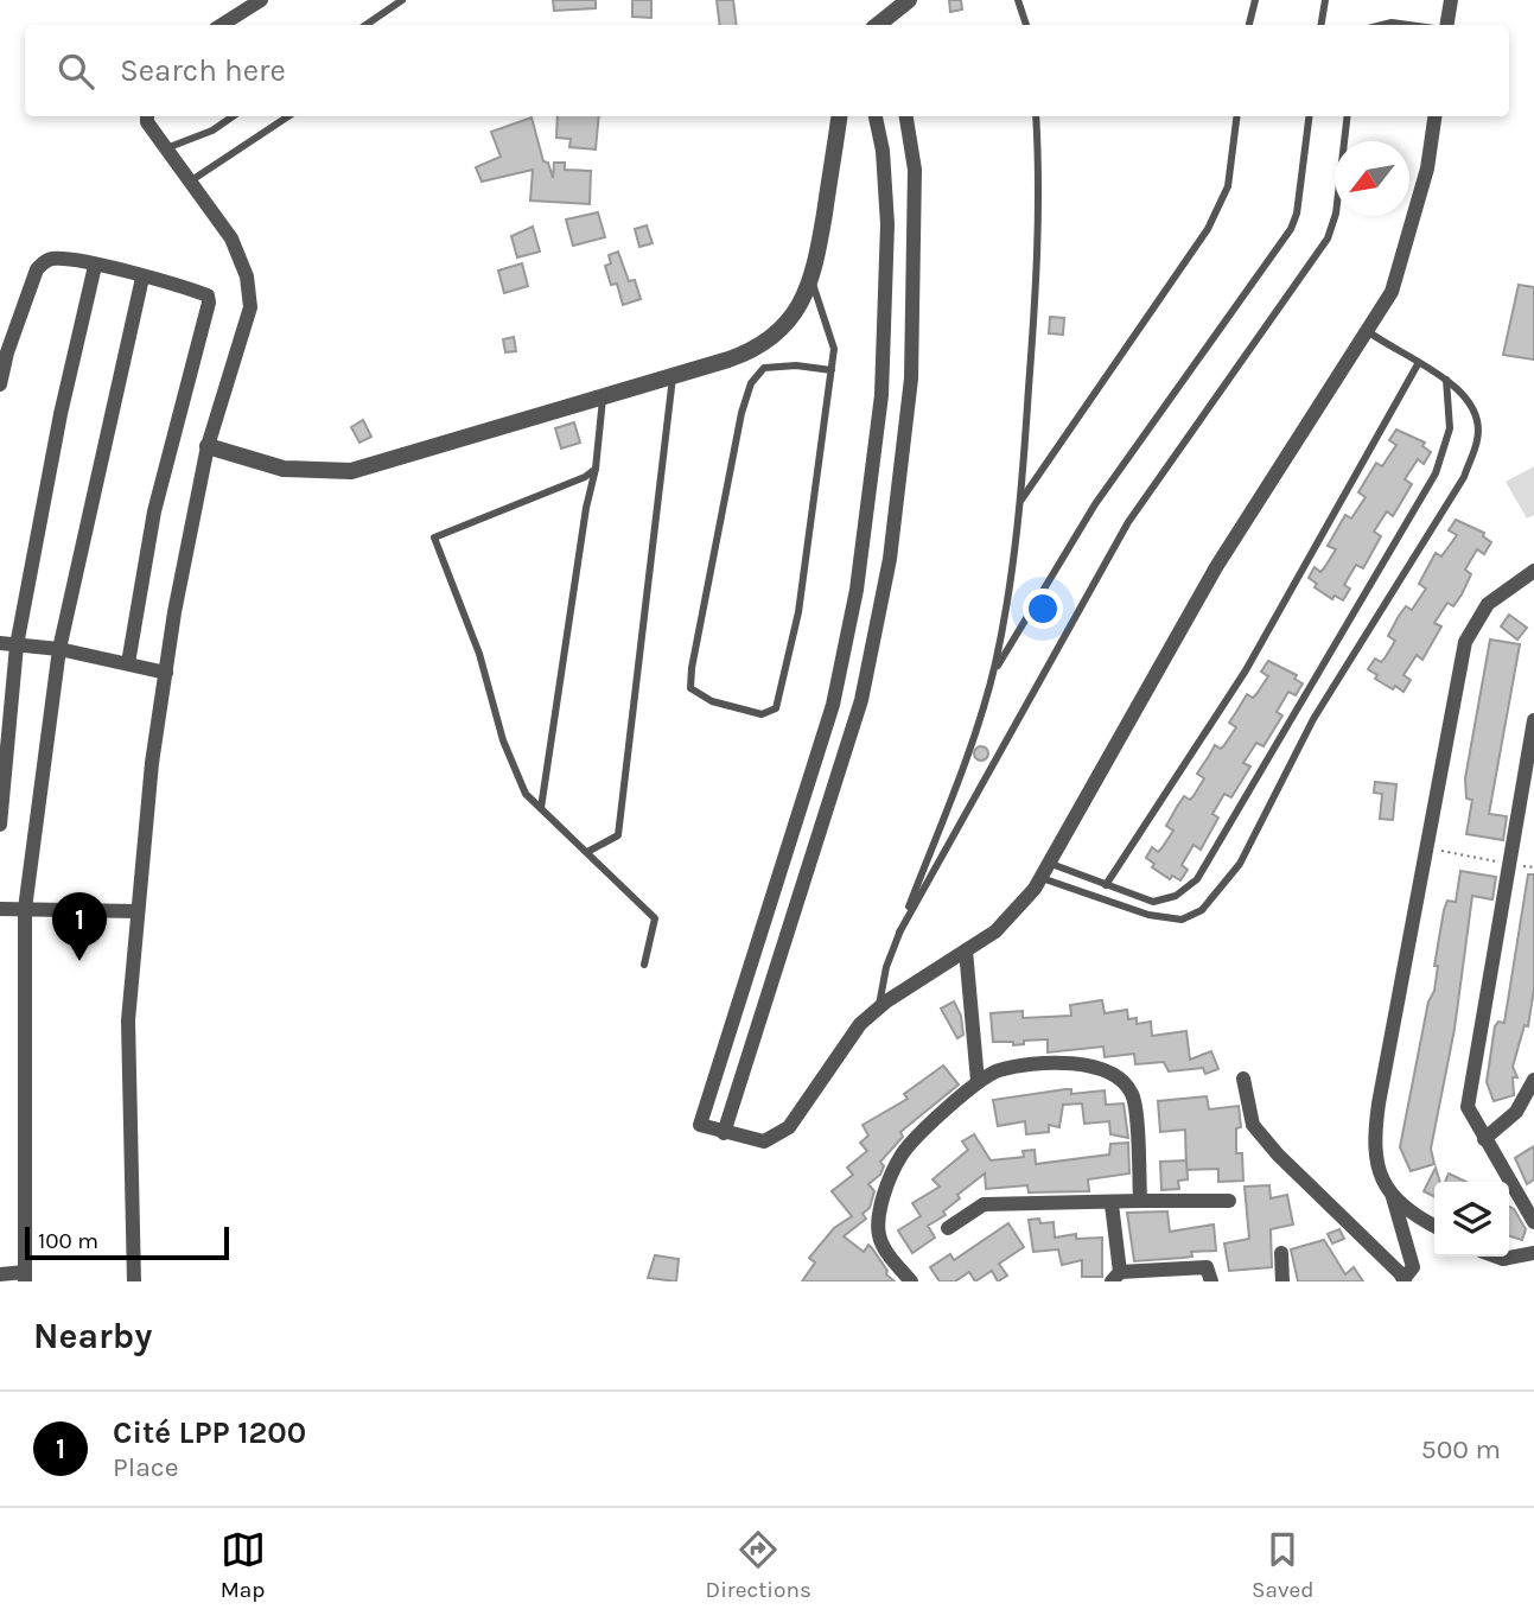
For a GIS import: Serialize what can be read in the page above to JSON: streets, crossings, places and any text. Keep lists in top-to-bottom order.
{
  "scale_bar": "100 m",
  "north": "bottom left",
  "page": {
    "search": "Search here",
    "pins": "1",
    "scale": "100 m",
    "heading": "Nearby",
    "list": [
      {
        "mark": "1",
        "name": "Cité LPP 1200",
        "note": "Place",
        "value": "500 m"
      }
    ],
    "nav": ["Map", "Directions", "Saved"]
  }
}
